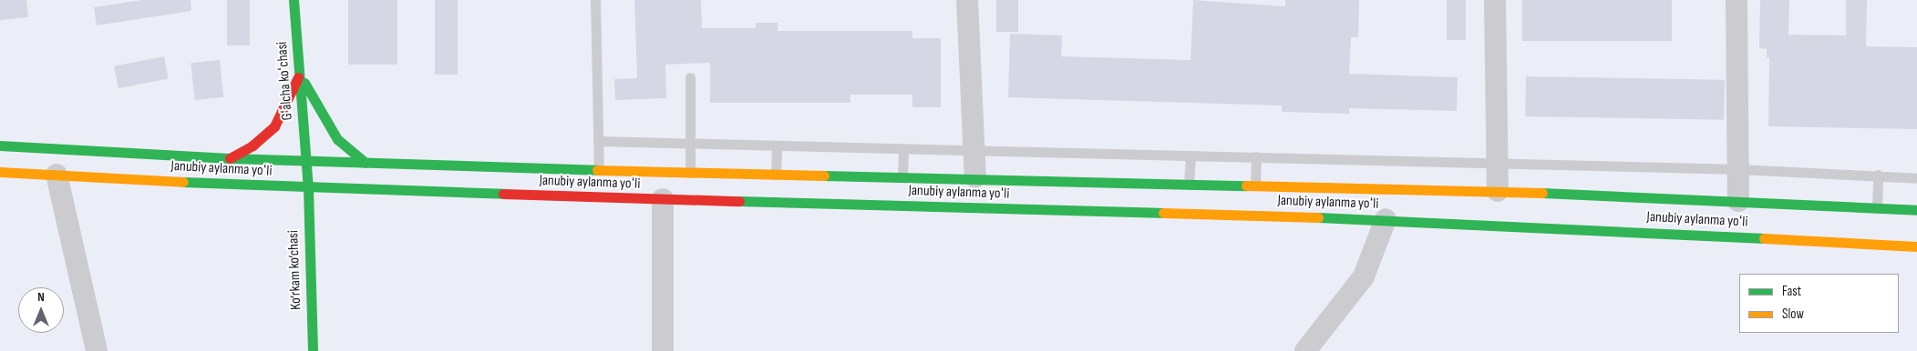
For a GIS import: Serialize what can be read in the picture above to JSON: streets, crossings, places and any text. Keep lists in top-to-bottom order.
{
  "streets": {
    "main road": ["Gʻalcha koʻchasi", "Janubiy aylanma yoʻli", "Ko‘rkam ko‘chasi"]
  },
  "crossings": [
    ["Gʻalcha koʻchasi", "Janubiy aylanma yoʻli"],
    ["Gʻalcha koʻchasi", "Ko‘rkam ko‘chasi"],
    ["Janubiy aylanma yoʻli", "Ko‘rkam ko‘chasi"]
  ],
  "legend": ["Fast", "Slow"],
  "north": "top"
}
